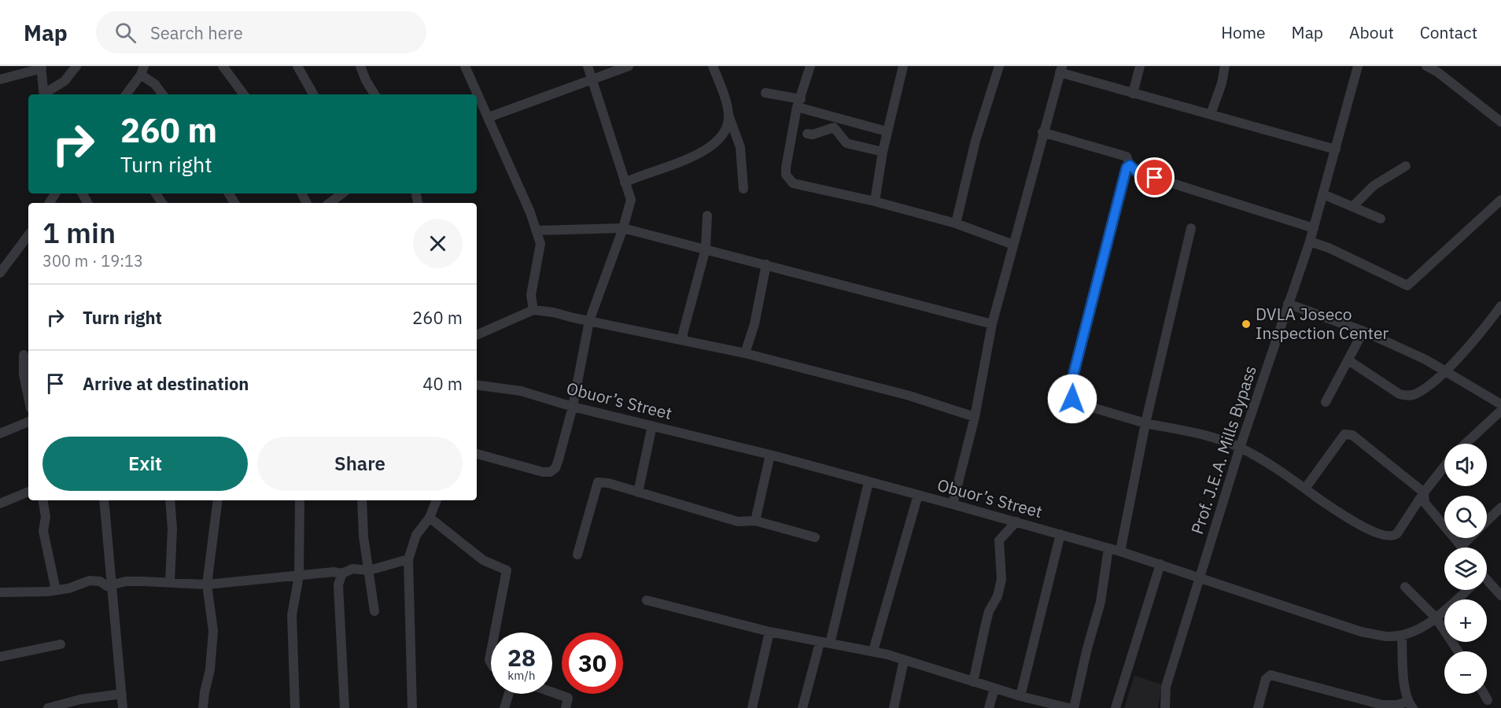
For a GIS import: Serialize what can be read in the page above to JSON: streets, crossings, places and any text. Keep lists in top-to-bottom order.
{
  "streets": {
    "street": ["Obuor’s Street", "Prof. J.E.A. Mills Bypass"]
  },
  "crossings": [
    ["Obuor’s Street", "Prof. J.E.A. Mills Bypass"]
  ],
  "places": ["DVLA Joseco Inspection Center"],
  "page": {
    "header": "Map",
    "search": "Search here",
    "nav": [
      "Home",
      "Map",
      "About",
      "Contact"
    ],
    "turn": ["260 m", "Turn right"],
    "heading": ["1 min", "300 m · 19:13"],
    "list": [
      {
        "name": "Turn right",
        "value": "260 m"
      },
      {
        "name": "Arrive at destination",
        "value": "40 m"
      }
    ],
    "buttons": ["Exit", "Share"],
    "map_buttons": ["+", "−"],
    "speed": "28 km/h",
    "limit": "30"
  }
}
